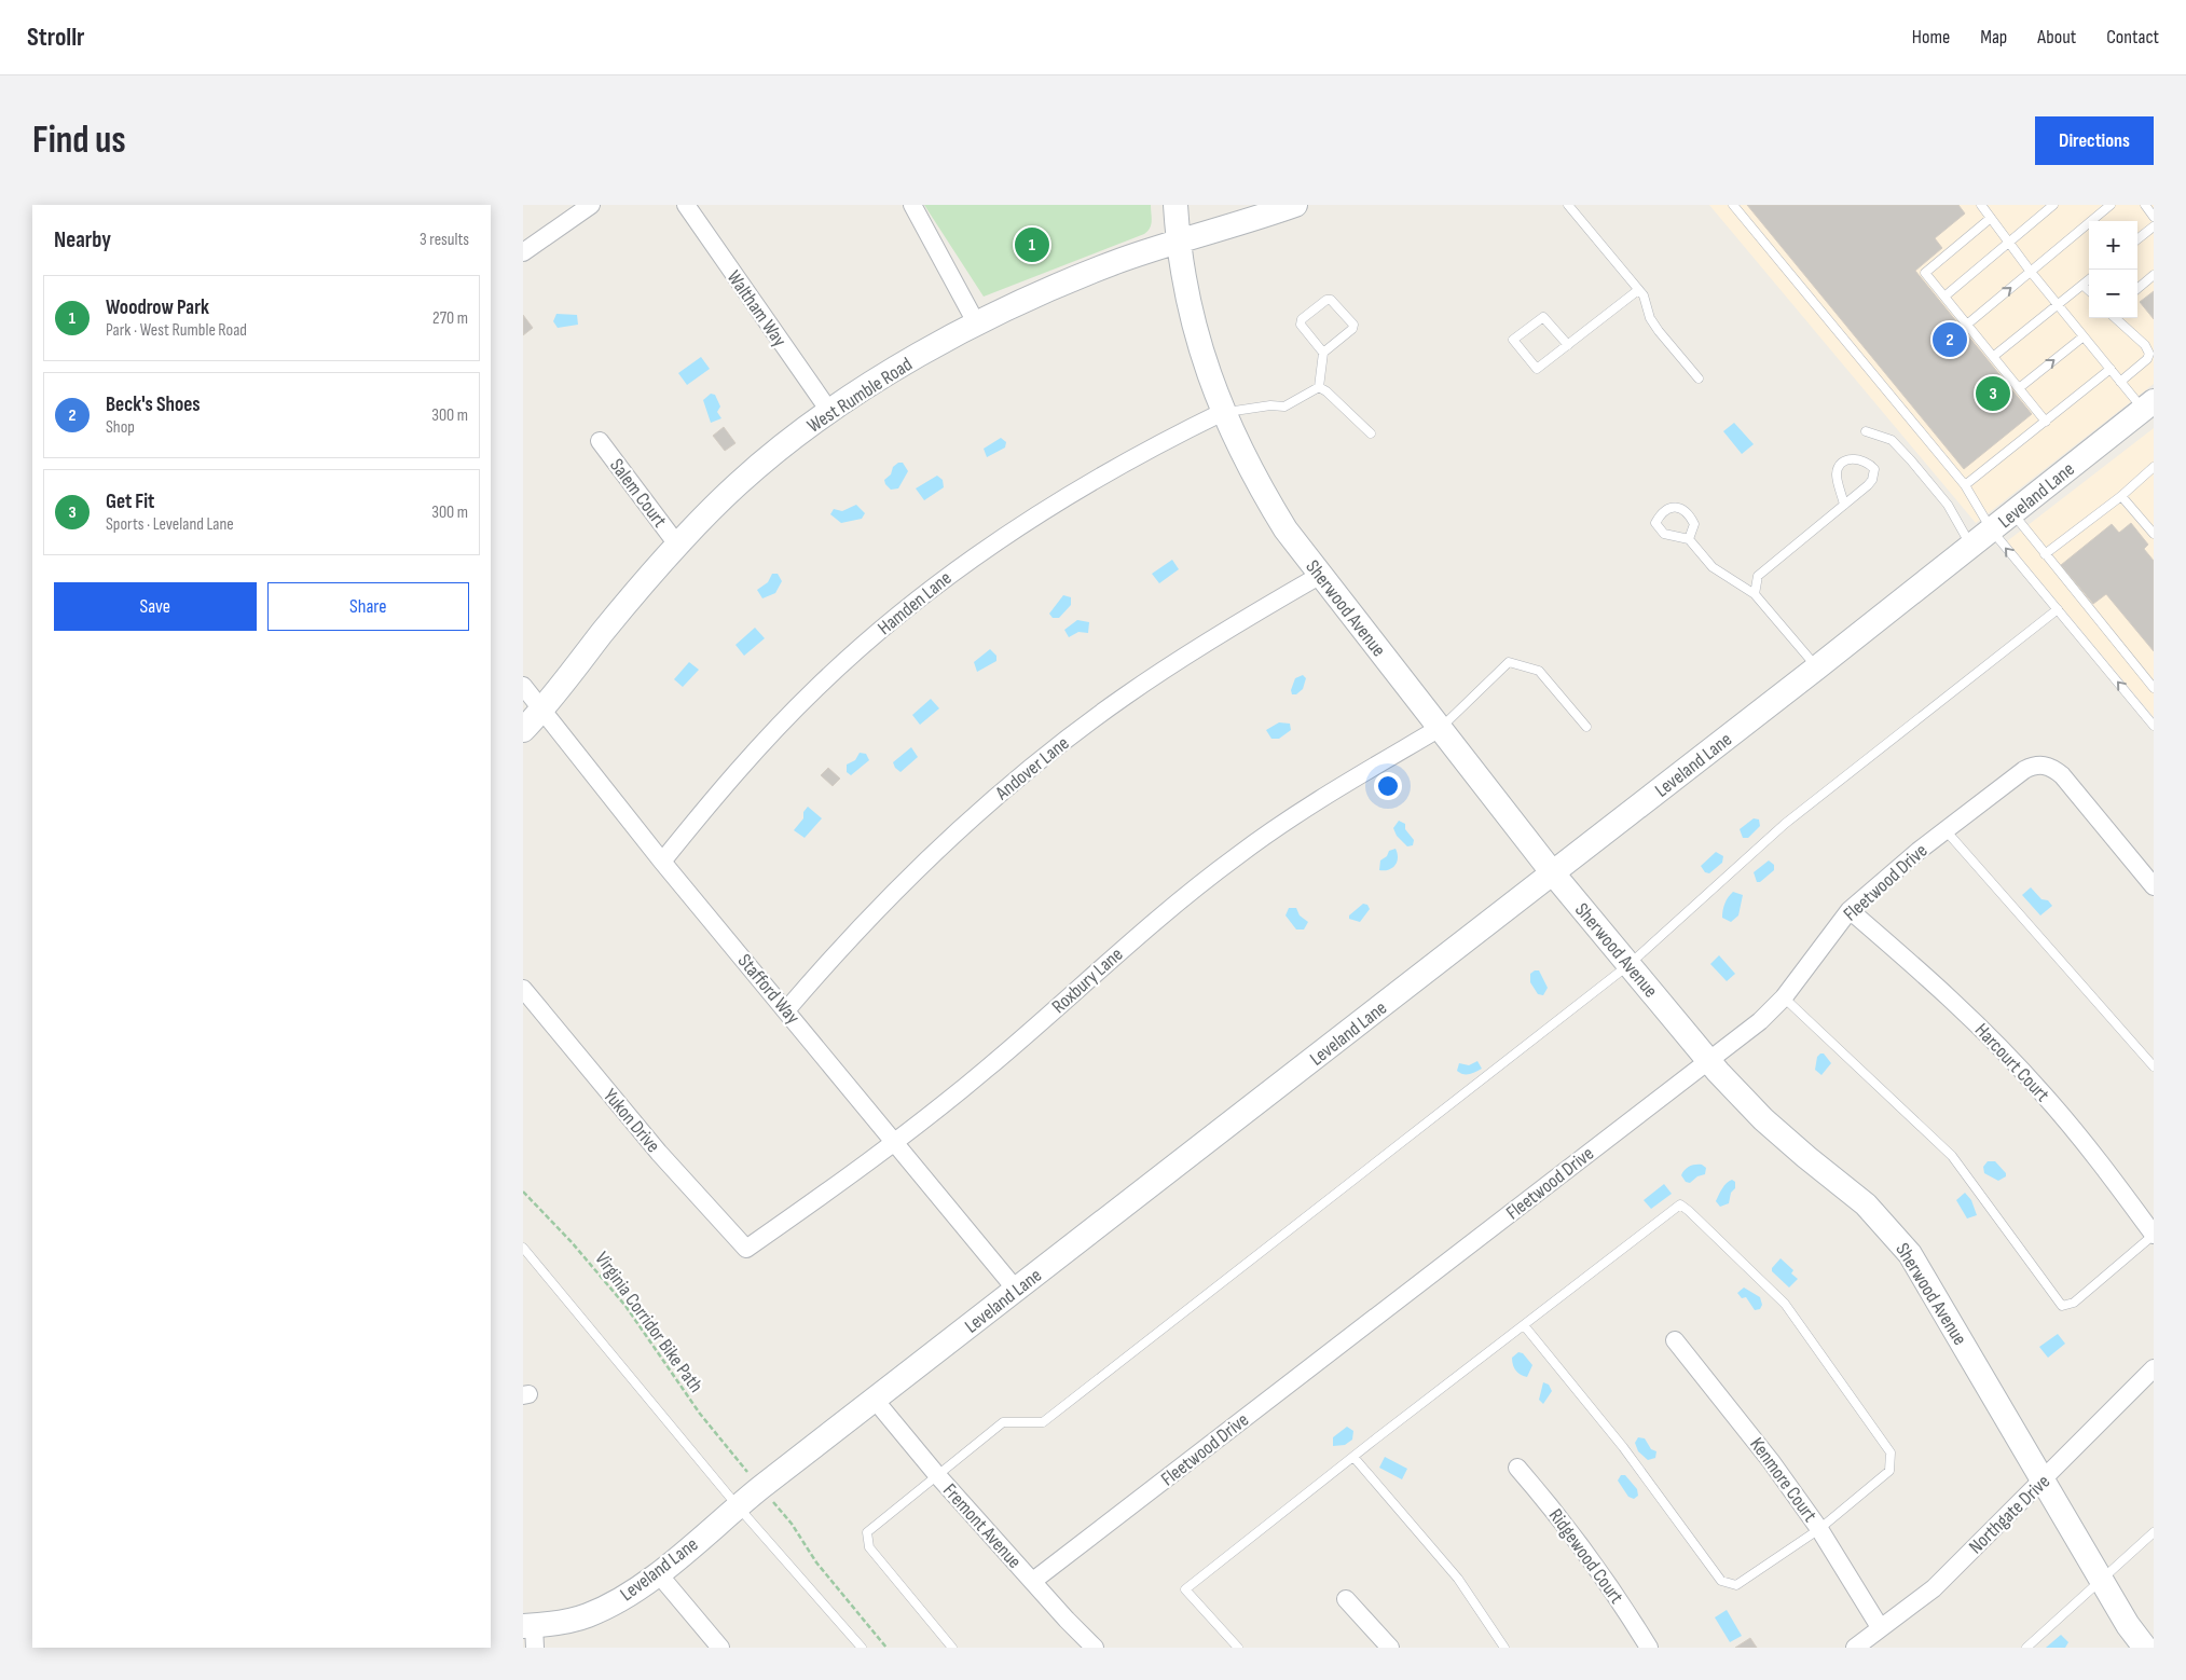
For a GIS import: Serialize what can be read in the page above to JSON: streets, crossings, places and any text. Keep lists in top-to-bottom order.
{
  "streets": {
    "street": [
      "Waltham Way",
      "West Rumble Road",
      "Salem Court",
      "Leveland Lane",
      "Hamden Lane",
      "Sherwood Avenue",
      "Andover Lane",
      "Fleetwood Drive",
      "Roxbury Lane",
      "Stafford Way",
      "Harcourt Court",
      "Yukon Drive",
      "Kenmore Court",
      "Northgate Drive",
      "Fremont Avenue",
      "Ridgewood Court"
    ],
    "path": ["Virginia Corridor Bike Path"]
  },
  "crossings": [
    ["Waltham Way", "West Rumble Road"],
    ["West Rumble Road", "Salem Court"],
    ["West Rumble Road", "Sherwood Avenue"],
    ["West Rumble Road", "Stafford Way"],
    ["Leveland Lane", "Sherwood Avenue"],
    ["Leveland Lane", "Stafford Way"],
    ["Leveland Lane", "Fremont Avenue"],
    ["Hamden Lane", "Sherwood Avenue"],
    ["Hamden Lane", "Stafford Way"],
    ["Sherwood Avenue", "Andover Lane"],
    ["Sherwood Avenue", "Fleetwood Drive"],
    ["Sherwood Avenue", "Roxbury Lane"],
    ["Sherwood Avenue", "Northgate Drive"],
    ["Andover Lane", "Stafford Way"],
    ["Fleetwood Drive", "Harcourt Court"],
    ["Fleetwood Drive", "Fremont Avenue"],
    ["Roxbury Lane", "Stafford Way"],
    ["Roxbury Lane", "Yukon Drive"],
    ["Kenmore Court", "Northgate Drive"]
  ],
  "page": {
    "header": "Strollr",
    "nav": [
      "Home",
      "Map",
      "About",
      "Contact"
    ],
    "buttons": [
      "Directions",
      ["Save", "Share"]
    ],
    "title": "Find us",
    "heading": ["Nearby", "3 results"],
    "map_buttons": ["+", "−"],
    "pins": ["1", "2", "3"],
    "list": [
      {
        "mark": "1",
        "name": "Woodrow Park",
        "note": "Park · West Rumble Road",
        "value": "270 m"
      },
      {
        "mark": "2",
        "name": "Beck's Shoes",
        "note": "Shop",
        "value": "300 m"
      },
      {
        "mark": "3",
        "name": "Get Fit",
        "note": "Sports · Leveland Lane",
        "value": "300 m"
      }
    ]
  }
}
